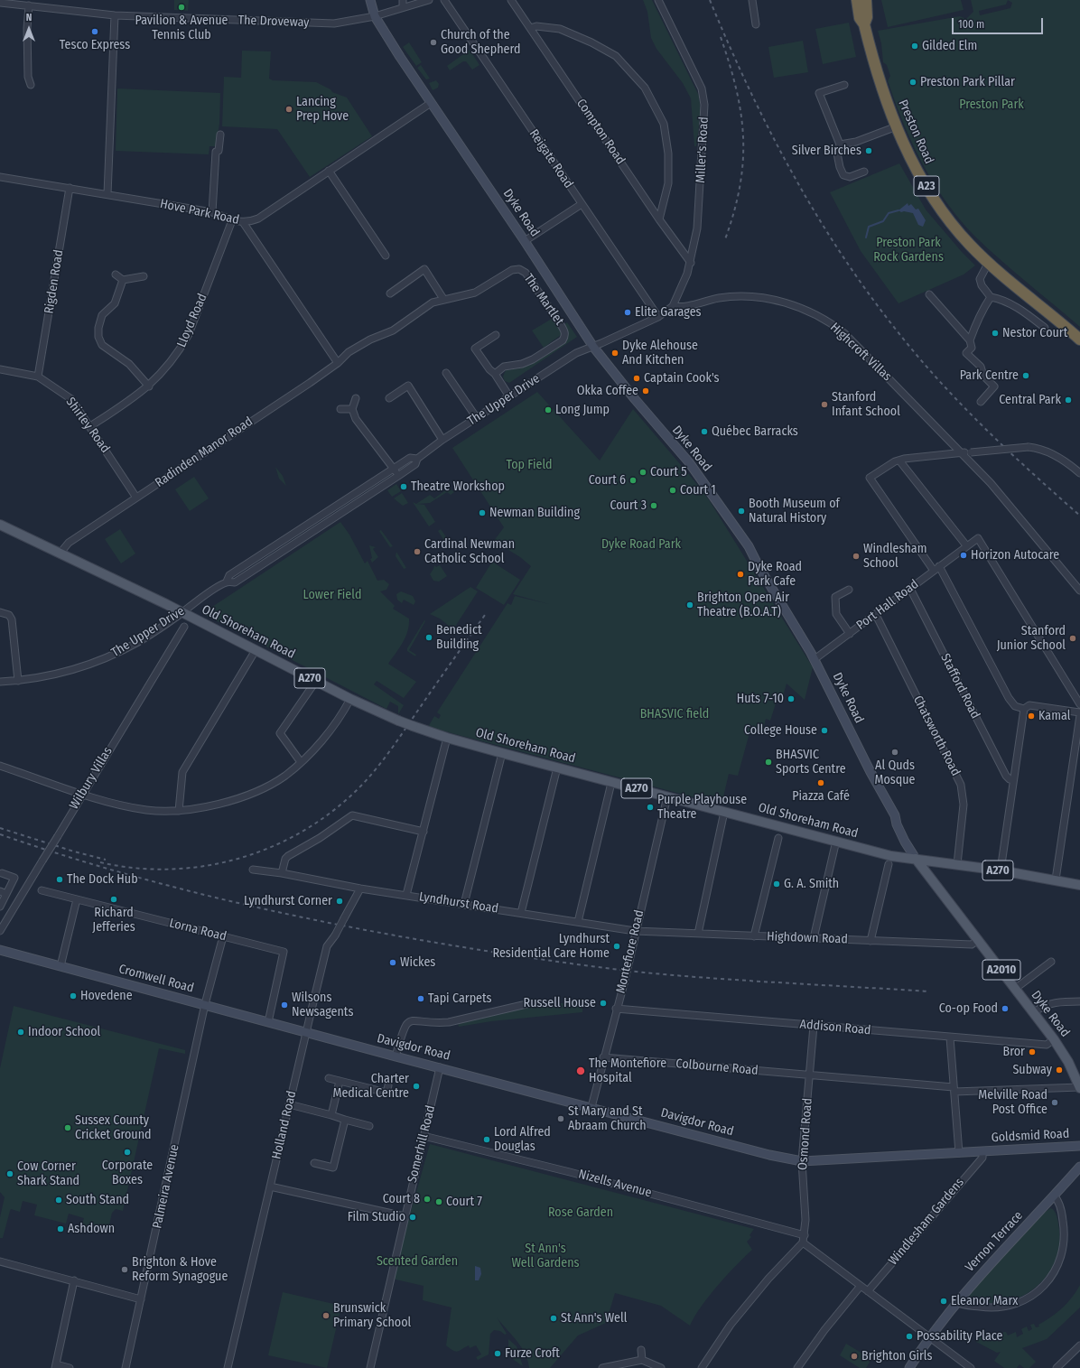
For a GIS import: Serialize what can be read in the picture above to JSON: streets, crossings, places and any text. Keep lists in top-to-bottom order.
{
  "streets": {
    "highway": ["Preston Road", "A23"],
    "main road": [
      "Dyke Road",
      "Old Shoreham Road",
      "A270",
      "A2010",
      "Cromwell Road",
      "Davigdor Road",
      "Goldsmid Road",
      "Vernon Terrace"
    ],
    "street": [
      "The Droveway",
      "Compton Road",
      "Miller's Road",
      "Reigate Road",
      "Hove Park Road",
      "Rigden Road",
      "The Martlet",
      "Lloyd Road",
      "Highcroft Villas",
      "The Upper Drive",
      "Shirley Road",
      "Radinden Manor Road",
      "Port Hall Road",
      "Stafford Road",
      "Chatsworth Road",
      "Wilbury Villas",
      "Lyndhurst Road",
      "Lorna Road",
      "Highdown Road",
      "Montefiore Road",
      "Addison Road",
      "Colbourne Road",
      "Holland Road",
      "Osmond Road",
      "Somerhill Road",
      "Nizells Avenue",
      "Palmeira Avenue",
      "Windlesham Gardens"
    ]
  },
  "crossings": [
    ["The Droveway", "Dyke Road"],
    ["Compton Road", "Miller's Road"],
    ["Miller's Road", "Highcroft Villas"],
    ["Hove Park Road", "Dyke Road"],
    ["Hove Park Road", "Rigden Road"],
    ["Hove Park Road", "Lloyd Road"],
    ["Dyke Road", "The Upper Drive"],
    ["Dyke Road", "Port Hall Road"],
    ["Dyke Road", "Old Shoreham Road"],
    ["Dyke Road", "Highdown Road"],
    ["Dyke Road", "Addison Road"],
    ["Dyke Road", "Colbourne Road"],
    ["Rigden Road", "Shirley Road"],
    ["The Martlet", "Radinden Manor Road"],
    ["Lloyd Road", "Shirley Road"],
    ["The Upper Drive", "Old Shoreham Road"],
    ["Shirley Road", "Radinden Manor Road"],
    ["Radinden Manor Road", "Old Shoreham Road"],
    ["Port Hall Road", "Stafford Road"],
    ["Port Hall Road", "Chatsworth Road"],
    ["Old Shoreham Road", "Chatsworth Road"],
    ["Old Shoreham Road", "Montefiore Road"],
    ["Lyndhurst Road", "Highdown Road"],
    ["Lyndhurst Road", "Montefiore Road"],
    ["Lyndhurst Road", "Holland Road"],
    ["Lorna Road", "Cromwell Road"],
    ["Lorna Road", "Palmeira Avenue"],
    ["Highdown Road", "Montefiore Road"],
    ["Montefiore Road", "Addison Road"],
    ["Montefiore Road", "Davigdor Road"],
    ["Montefiore Road", "Colbourne Road"],
    ["Cromwell Road", "Davigdor Road"],
    ["Cromwell Road", "Holland Road"],
    ["Cromwell Road", "Palmeira Avenue"],
    ["Addison Road", "Osmond Road"],
    ["Davigdor Road", "Holland Road"],
    ["Davigdor Road", "Osmond Road"],
    ["Davigdor Road", "Goldsmid Road"],
    ["Davigdor Road", "Somerhill Road"],
    ["Davigdor Road", "Windlesham Gardens"],
    ["Colbourne Road", "Osmond Road"],
    ["Osmond Road", "Nizells Avenue"],
    ["Goldsmid Road", "Windlesham Gardens"],
    ["Somerhill Road", "Nizells Avenue"]
  ],
  "parks": [
    "Preston Park",
    "Preston Park Rock Gardens",
    "Top Field",
    "Dyke Road Park",
    "Lower Field",
    "BHASVIC field",
    "Rose Garden",
    "St Ann's Well Gardens",
    "Scented Garden"
  ],
  "places": [
    "Pavilion & Avenue Tennis Club",
    "Tesco Express",
    "Church of the Good Shepherd",
    "Gilded Elm",
    "Preston Park Pillar",
    "Lancing Prep Hove",
    "Silver Birches",
    "Elite Garages",
    "Nestor Court",
    "Dyke Alehouse And Kitchen",
    "Park Centre",
    "Captain Cook's",
    "Okka Coffee",
    "Central Park",
    "Stanford Infant School",
    "Long Jump",
    "Québec Barracks",
    "Court 5",
    "Court 6",
    "Theatre Workshop",
    "Court 1",
    "Court 3",
    "Booth Museum of Natural History",
    "Newman Building",
    "Cardinal Newman Catholic School",
    "Horizon Autocare",
    "Windlesham School",
    "Dyke Road Park Cafe",
    "Brighton Open Air Theatre (B.O.A.T)",
    "Benedict Building",
    "Stanford Junior School",
    "Huts 7-10",
    "Kamal",
    "College House",
    "Al Quds Mosque",
    "BHASVIC Sports Centre",
    "Piazza Café",
    "Purple Playhouse Theatre",
    "The Dock Hub",
    "G. A. Smith",
    "Richard Jefferies",
    "Lyndhurst Corner",
    "Lyndhurst Residential Care Home",
    "Wickes",
    "Hovedene",
    "Tapi Carpets",
    "Russell House",
    "Wilsons Newsagents",
    "Co-op Food",
    "Indoor School",
    "Bror",
    "Subway",
    "The Montefiore Hospital",
    "Charter Medical Centre",
    "Melville Road Post Office",
    "St Mary and St Abraam Church",
    "Sussex County Cricket Ground",
    "Lord Alfred Douglas",
    "Corporate Boxes",
    "Cow Corner Shark Stand",
    "Court 8",
    "South Stand",
    "Court 7",
    "Film Studio",
    "Ashdown",
    "Brighton & Hove Reform Synagogue",
    "Eleanor Marx",
    "Brunswick Primary School",
    "St Ann's Well",
    "Possability Place",
    "Furze Croft",
    "Brighton Girls"
  ],
  "scale_bar": "100 m",
  "north": "top"
}
